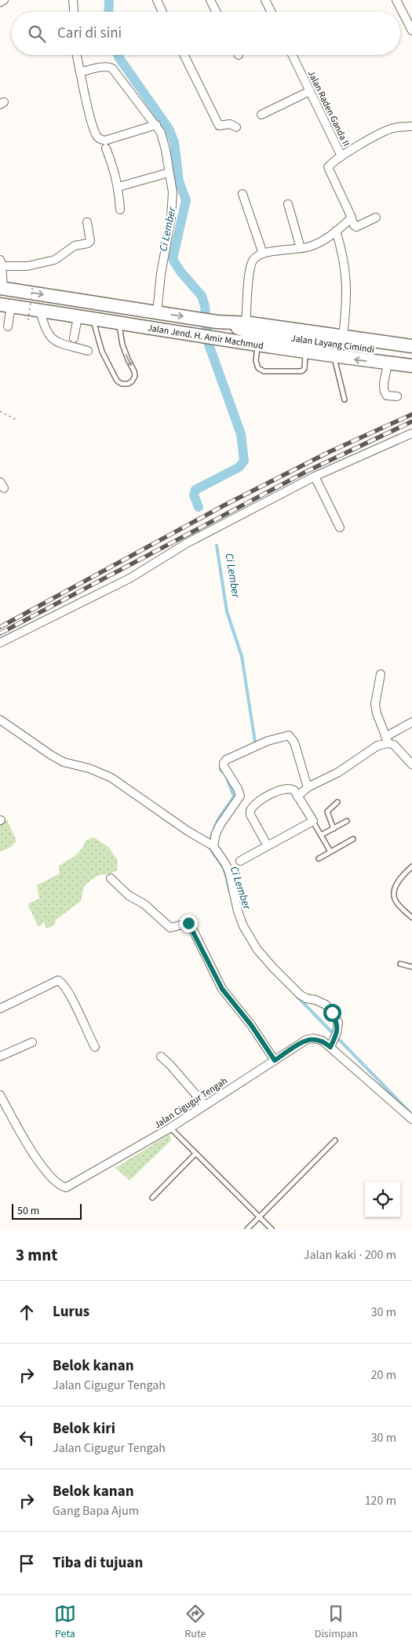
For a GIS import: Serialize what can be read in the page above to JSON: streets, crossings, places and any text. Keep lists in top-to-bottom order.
{
  "streets": {
    "highway": ["Jalan Jend. H. Amir Machmud", "Jalan Layang Cimindi"],
    "street": ["Jalan Raden Ganda II", "Jalan Cigugur Tengah"]
  },
  "crossings": [
    ["Jalan Jend. H. Amir Machmud", "Jalan Layang Cimindi"]
  ],
  "water": ["Ci Lember"],
  "scale_bar": "50 m",
  "page": {
    "search": "Cari di sini",
    "scale": "50 m",
    "heading": ["3 mnt", "Jalan kaki · 200 m"],
    "list": [
      ["Lurus", "30 m"],
      ["Belok kanan", "Jalan Cigugur Tengah", "20 m"],
      ["Belok kiri", "Jalan Cigugur Tengah", "30 m"],
      ["Belok kanan", "Gang Bapa Ajum", "120 m"],
      "Tiba di tujuan"
    ],
    "nav": ["Peta", "Rute", "Disimpan"]
  }
}
